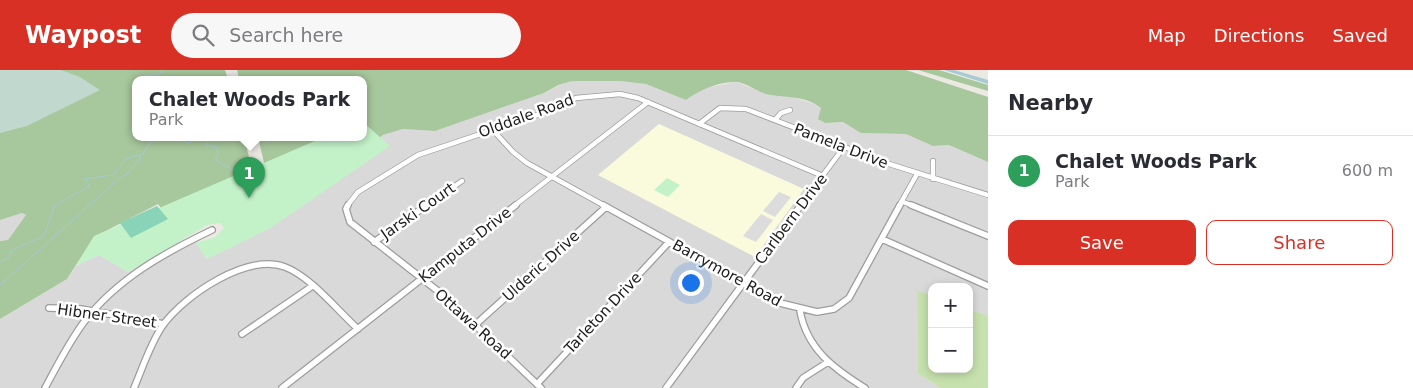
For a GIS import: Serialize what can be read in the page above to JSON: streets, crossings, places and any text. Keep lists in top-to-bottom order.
{
  "streets": {
    "street": [
      "Olddale Road",
      "Pamela Drive",
      "Jarski Court",
      "Carlbern Drive",
      "Kamputa Drive",
      "Ulderic Drive",
      "Barrymore Road",
      "Tarleton Drive",
      "Hibner Street",
      "Ottawa Road"
    ]
  },
  "crossings": [
    ["Olddale Road", "Pamela Drive"],
    ["Olddale Road", "Carlbern Drive"],
    ["Olddale Road", "Kamputa Drive"],
    ["Olddale Road", "Barrymore Road"],
    ["Olddale Road", "Ottawa Road"],
    ["Pamela Drive", "Carlbern Drive"],
    ["Pamela Drive", "Barrymore Road"],
    ["Jarski Court", "Ottawa Road"],
    ["Carlbern Drive", "Barrymore Road"],
    ["Kamputa Drive", "Barrymore Road"],
    ["Kamputa Drive", "Ottawa Road"],
    ["Ulderic Drive", "Barrymore Road"],
    ["Ulderic Drive", "Ottawa Road"],
    ["Barrymore Road", "Tarleton Drive"],
    ["Tarleton Drive", "Ottawa Road"]
  ],
  "page": {
    "header": "Waypost",
    "search": "Search here",
    "nav": ["Map", "Directions", "Saved"],
    "heading": "Nearby",
    "popup": ["Chalet Woods Park", "Park"],
    "list": [
      {
        "mark": "1",
        "name": "Chalet Woods Park",
        "note": "Park",
        "value": "600 m"
      }
    ],
    "pins": "1",
    "buttons": ["Save", "Share"],
    "map_buttons": ["+", "−"]
  }
}
